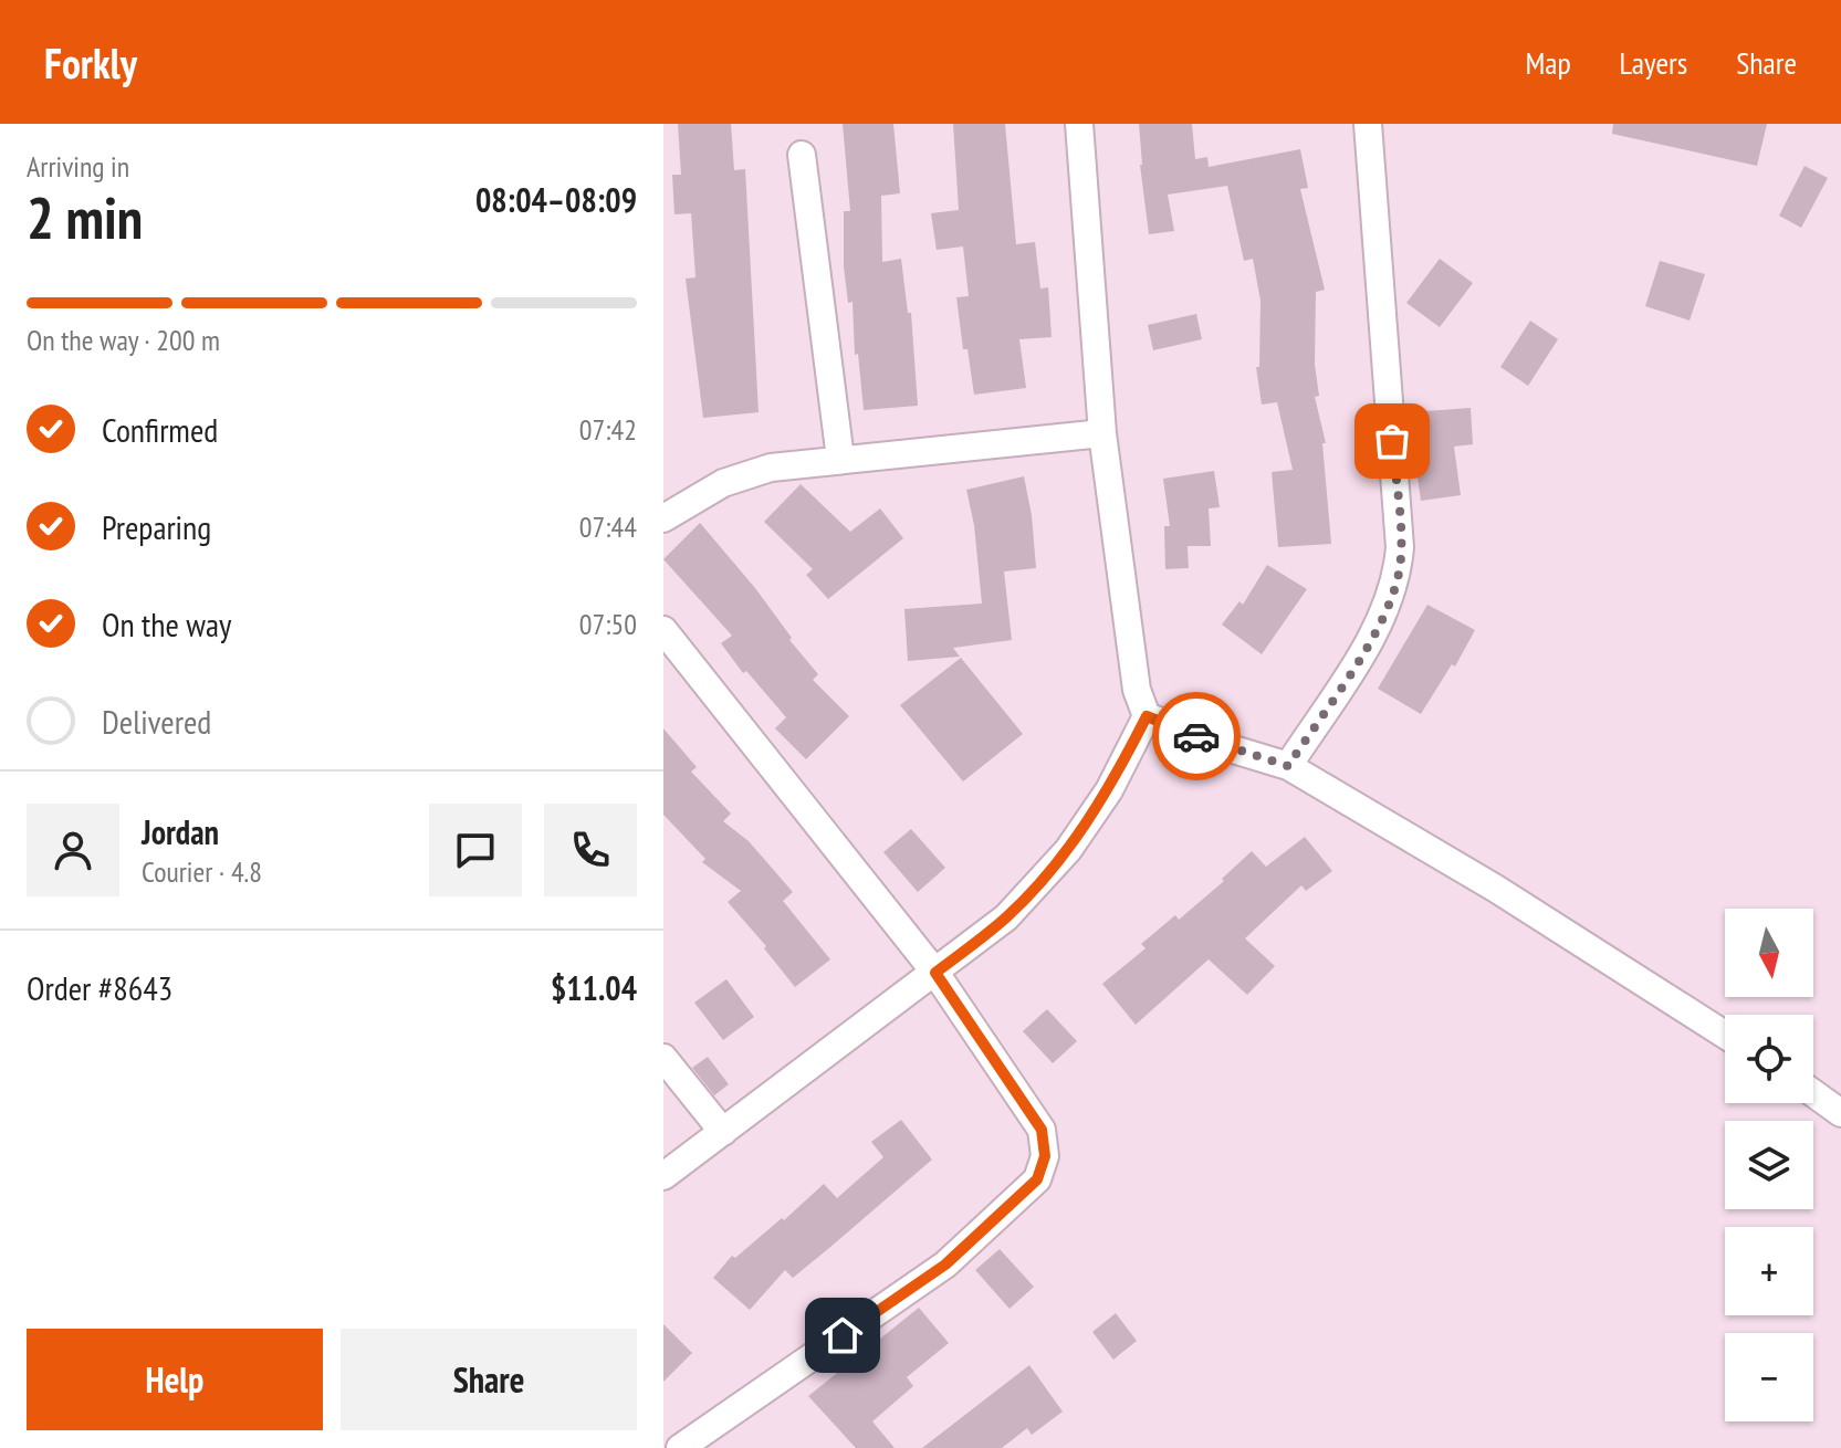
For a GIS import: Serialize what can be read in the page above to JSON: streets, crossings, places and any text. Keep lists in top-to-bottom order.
{
  "north": "bottom",
  "page": {
    "header": "Forkly",
    "nav": ["Map", "Layers", "Share"],
    "heading": ["2 min", "Arriving in", "08:04–08:09"],
    "panel": [
      "Jordan",
      "Courier · 4.8",
      "Order #8643",
      "$11.04"
    ],
    "bar": "On the way · 200 m",
    "list": [
      ["Confirmed", "07:42"],
      ["Preparing", "07:44"],
      ["On the way", "07:50"],
      "Delivered"
    ],
    "map_buttons": ["+", "−"],
    "buttons": ["Help", "Share"]
  }
}
